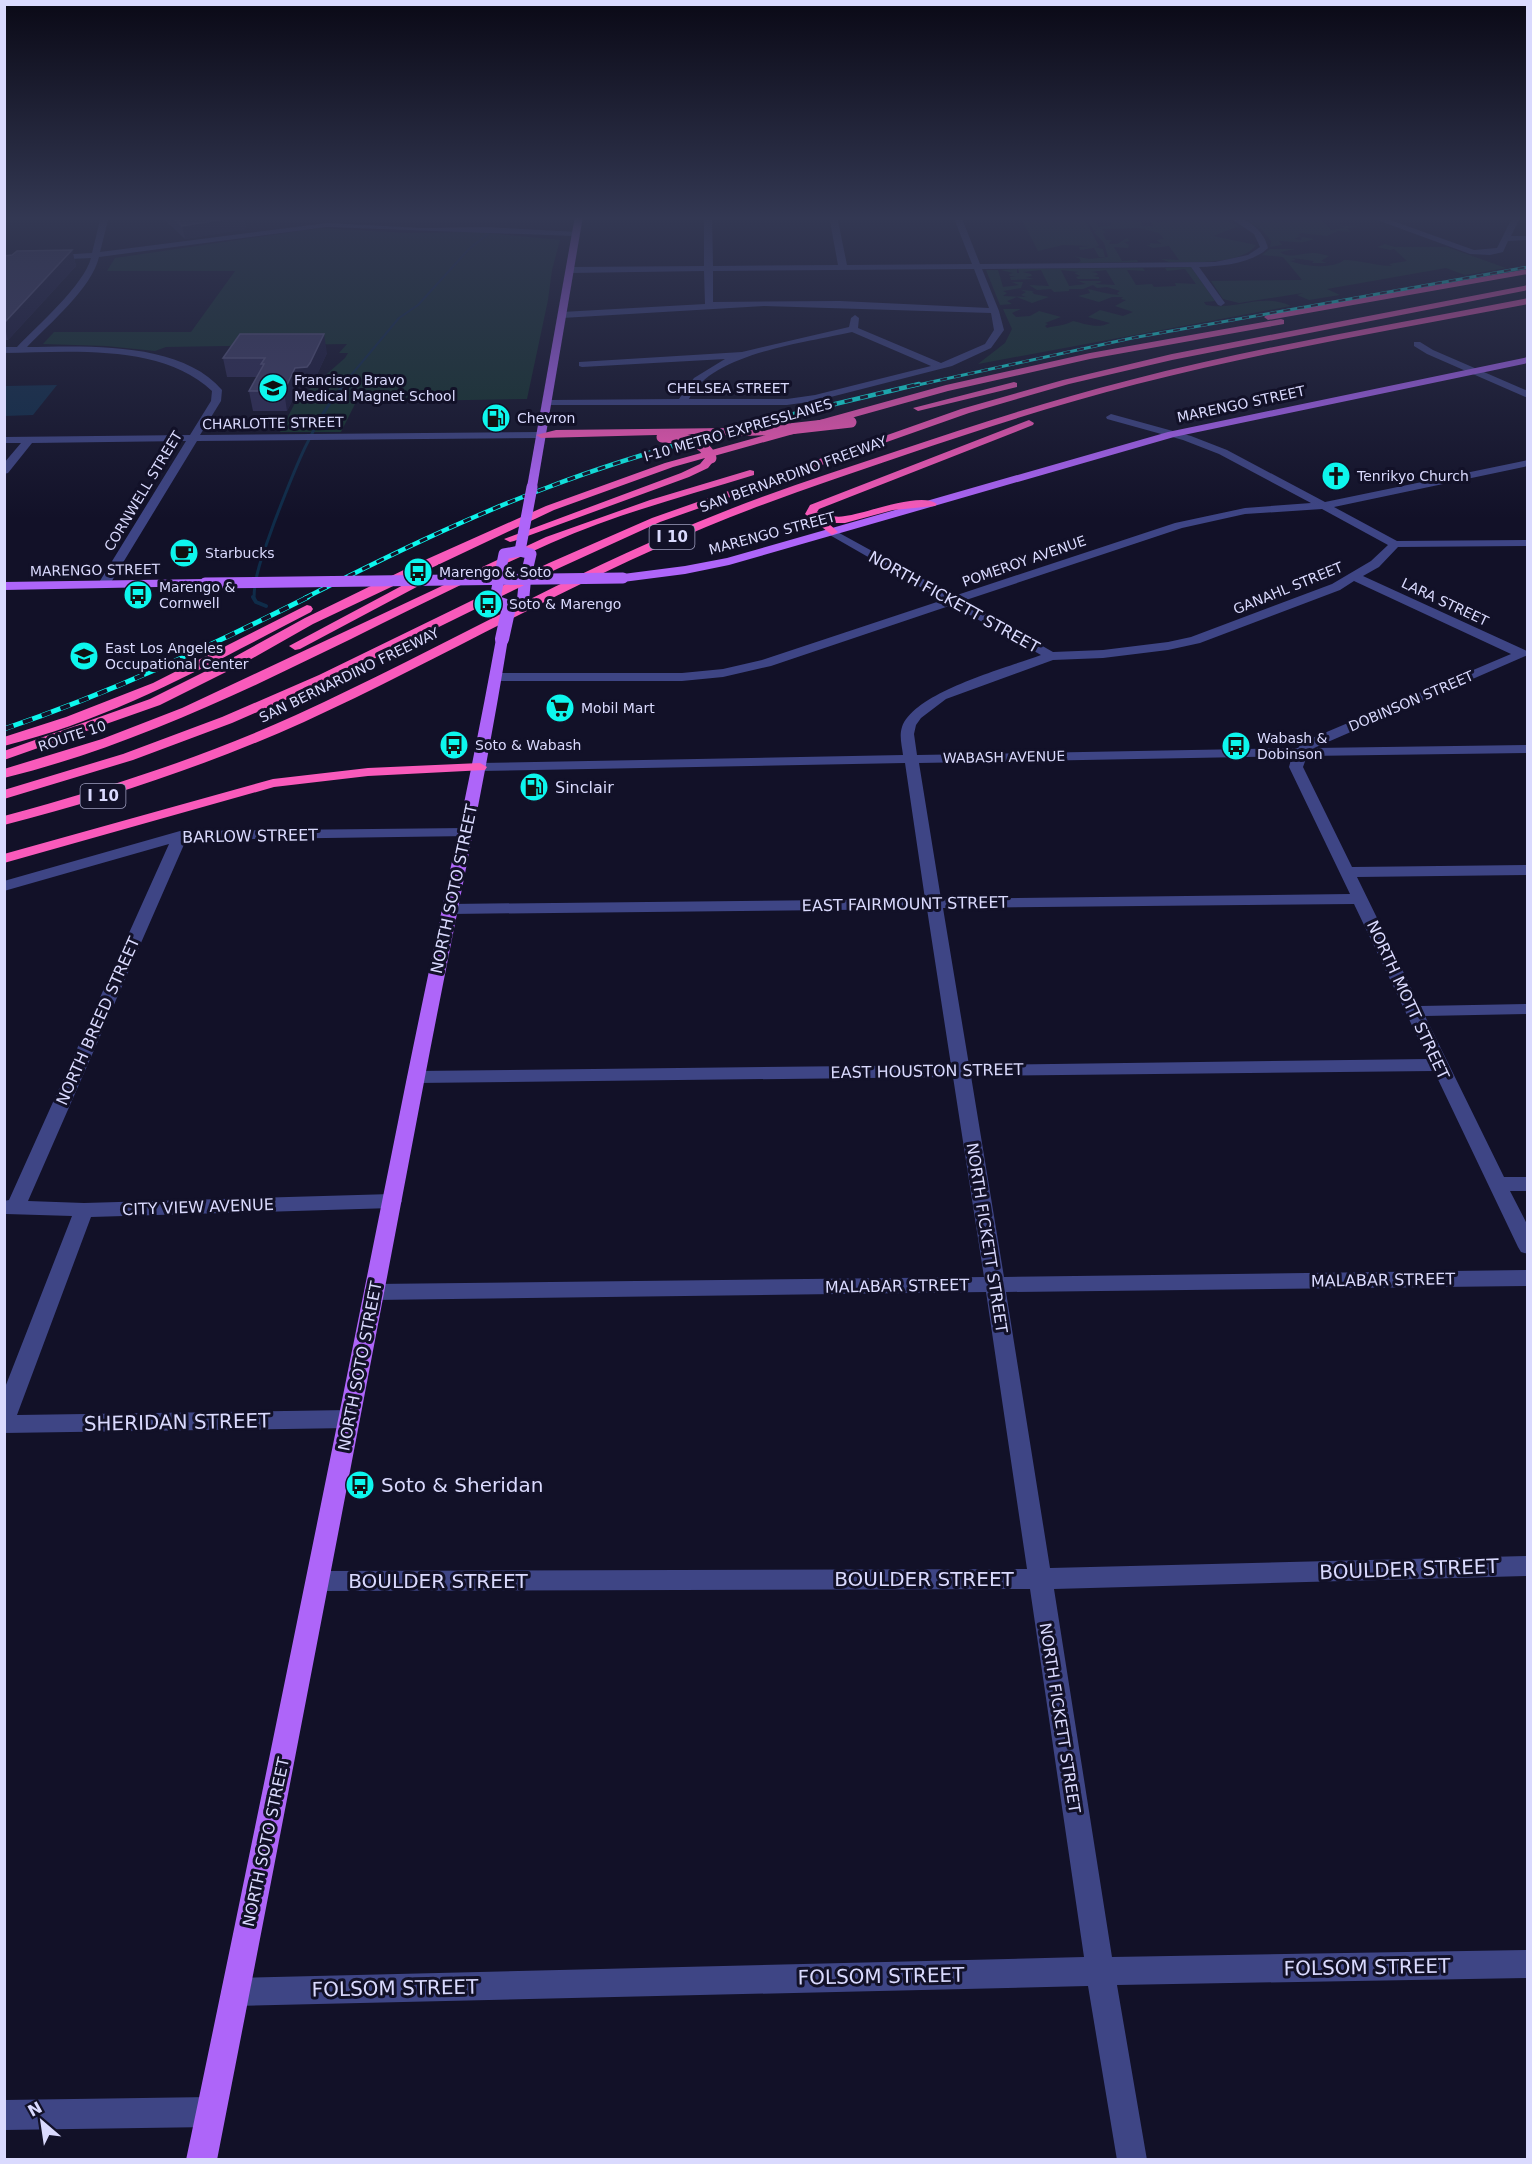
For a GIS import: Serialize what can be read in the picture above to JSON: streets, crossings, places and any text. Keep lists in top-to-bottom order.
{
  "streets": {
    "highway": [
      "I-10 METRO EXPRESSLANES",
      "SAN BERNARDINO FREEWAY",
      "I 10",
      "ROUTE 10"
    ],
    "main road": ["MARENGO STREET", "NORTH SOTO STREET"],
    "street": [
      "CHELSEA STREET",
      "CHARLOTTE STREET",
      "CORNWELL STREET",
      "POMEROY AVENUE",
      "GANAHL STREET",
      "NORTH FICKETT STREET",
      "LARA STREET",
      "DOBINSON STREET",
      "WABASH AVENUE",
      "BARLOW STREET",
      "EAST FAIRMOUNT STREET",
      "NORTH MOTT STREET",
      "NORTH BREED STREET",
      "EAST HOUSTON STREET",
      "CITY VIEW AVENUE",
      "MALABAR STREET",
      "SHERIDAN STREET",
      "BOULDER STREET",
      "FOLSOM STREET"
    ]
  },
  "crossings": [
    ["CHELSEA STREET", "NORTH SOTO STREET"],
    ["MARENGO STREET", "CORNWELL STREET"],
    ["MARENGO STREET", "NORTH FICKETT STREET"],
    ["MARENGO STREET", "NORTH SOTO STREET"],
    ["CHARLOTTE STREET", "CORNWELL STREET"],
    ["CHARLOTTE STREET", "NORTH SOTO STREET"],
    ["SAN BERNARDINO FREEWAY", "I 10"],
    ["I 10", "ROUTE 10"],
    ["POMEROY AVENUE", "NORTH FICKETT STREET"],
    ["POMEROY AVENUE", "NORTH SOTO STREET"],
    ["GANAHL STREET", "NORTH FICKETT STREET"],
    ["GANAHL STREET", "LARA STREET"],
    ["NORTH FICKETT STREET", "WABASH AVENUE"],
    ["NORTH FICKETT STREET", "EAST FAIRMOUNT STREET"],
    ["NORTH FICKETT STREET", "EAST HOUSTON STREET"],
    ["NORTH FICKETT STREET", "MALABAR STREET"],
    ["NORTH FICKETT STREET", "BOULDER STREET"],
    ["NORTH FICKETT STREET", "FOLSOM STREET"],
    ["LARA STREET", "DOBINSON STREET"],
    ["DOBINSON STREET", "WABASH AVENUE"],
    ["DOBINSON STREET", "NORTH MOTT STREET"],
    ["WABASH AVENUE", "NORTH SOTO STREET"],
    ["WABASH AVENUE", "NORTH MOTT STREET"],
    ["BARLOW STREET", "NORTH SOTO STREET"],
    ["BARLOW STREET", "NORTH BREED STREET"],
    ["NORTH SOTO STREET", "EAST FAIRMOUNT STREET"],
    ["NORTH SOTO STREET", "EAST HOUSTON STREET"],
    ["NORTH SOTO STREET", "CITY VIEW AVENUE"],
    ["NORTH SOTO STREET", "MALABAR STREET"],
    ["NORTH SOTO STREET", "SHERIDAN STREET"],
    ["NORTH SOTO STREET", "BOULDER STREET"],
    ["NORTH SOTO STREET", "FOLSOM STREET"],
    ["EAST FAIRMOUNT STREET", "NORTH MOTT STREET"],
    ["NORTH MOTT STREET", "EAST HOUSTON STREET"],
    ["NORTH BREED STREET", "CITY VIEW AVENUE"]
  ],
  "places": {
    "school or university": ["Francisco Bravo Medical Magnet School", "East Los Angeles Occupational Center"],
    "fuel station": ["Chevron", "Sinclair"],
    "church": ["Tenrikyo Church"],
    "cafe": ["Starbucks"],
    "bus stop": [
      "Marengo & Soto",
      "Marengo & Cornwell",
      "Soto & Marengo",
      "Soto & Wabash",
      "Wabash & Dobinson",
      "Soto & Sheridan"
    ],
    "supermarket": ["Mobil Mart"]
  },
  "north": "top left"
}
